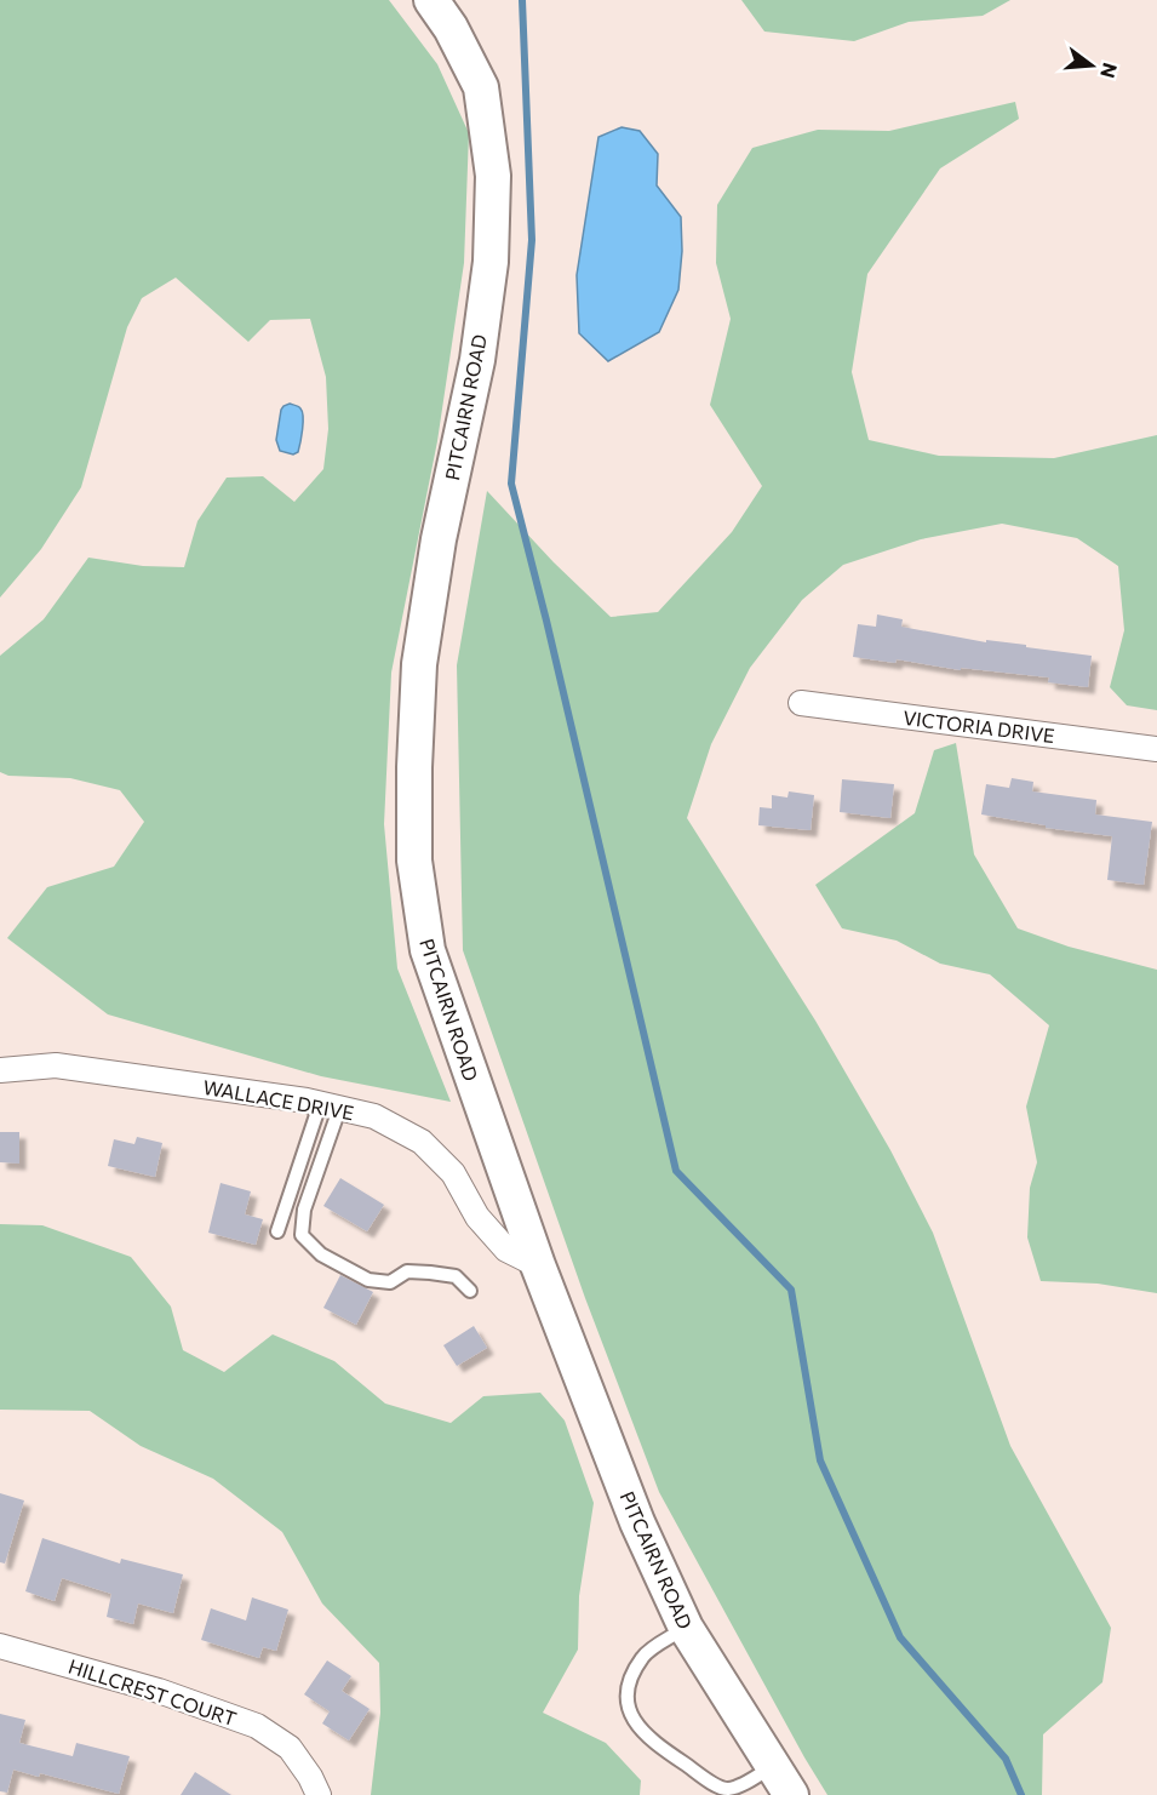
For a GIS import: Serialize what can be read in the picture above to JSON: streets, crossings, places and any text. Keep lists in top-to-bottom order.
{
  "streets": {
    "street": [
      "PITCAIRN ROAD",
      "VICTORIA DRIVE",
      "WALLACE DRIVE",
      "HILLCREST COURT"
    ]
  },
  "crossings": [
    ["PITCAIRN ROAD", "WALLACE DRIVE"]
  ],
  "north": "right"
}
